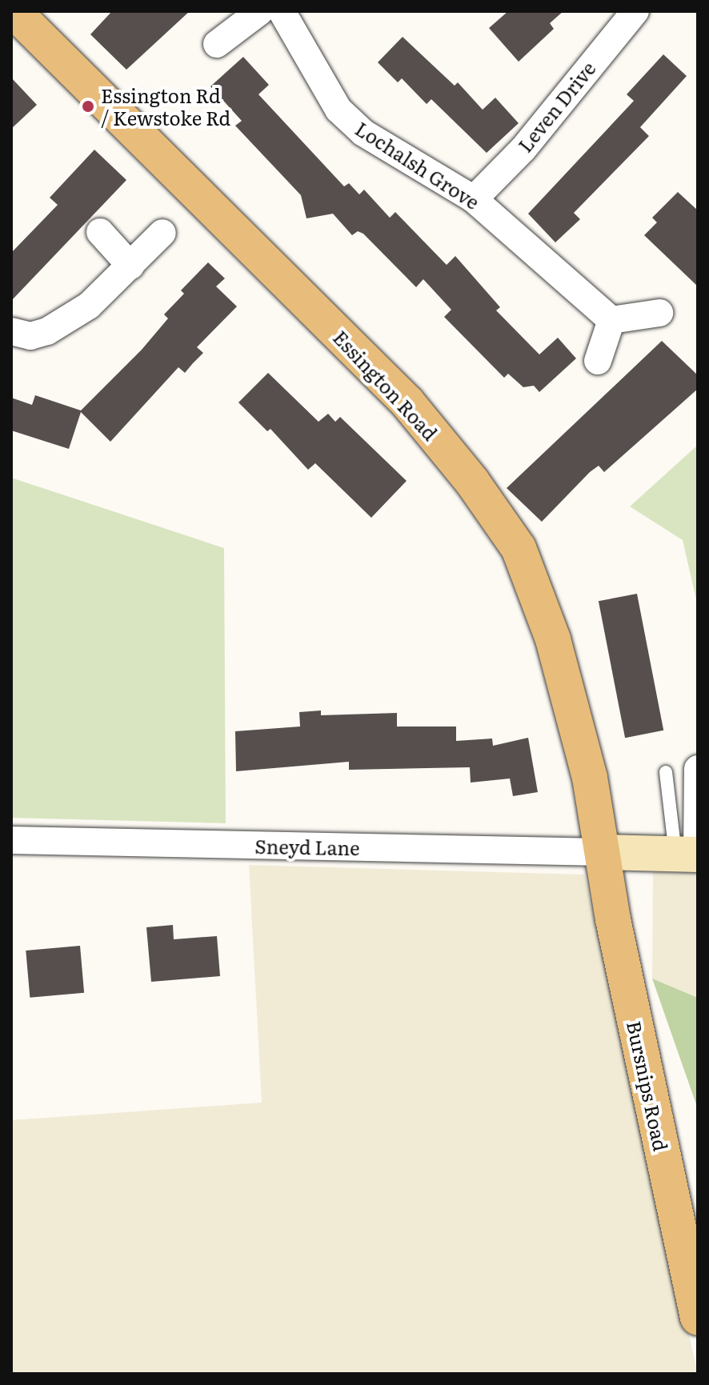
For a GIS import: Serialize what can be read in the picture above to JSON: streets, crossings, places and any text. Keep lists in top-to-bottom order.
{
  "streets": {
    "main road": ["Essington Road", "Bursnips Road"],
    "street": ["Leven Drive", "Lochalsh Grove", "Sneyd Lane"]
  },
  "crossings": [
    ["Leven Drive", "Lochalsh Grove"],
    ["Essington Road", "Sneyd Lane"],
    ["Essington Road", "Bursnips Road"],
    ["Sneyd Lane", "Bursnips Road"]
  ],
  "places": ["Essington Rd / Kewstoke Rd"]
}
